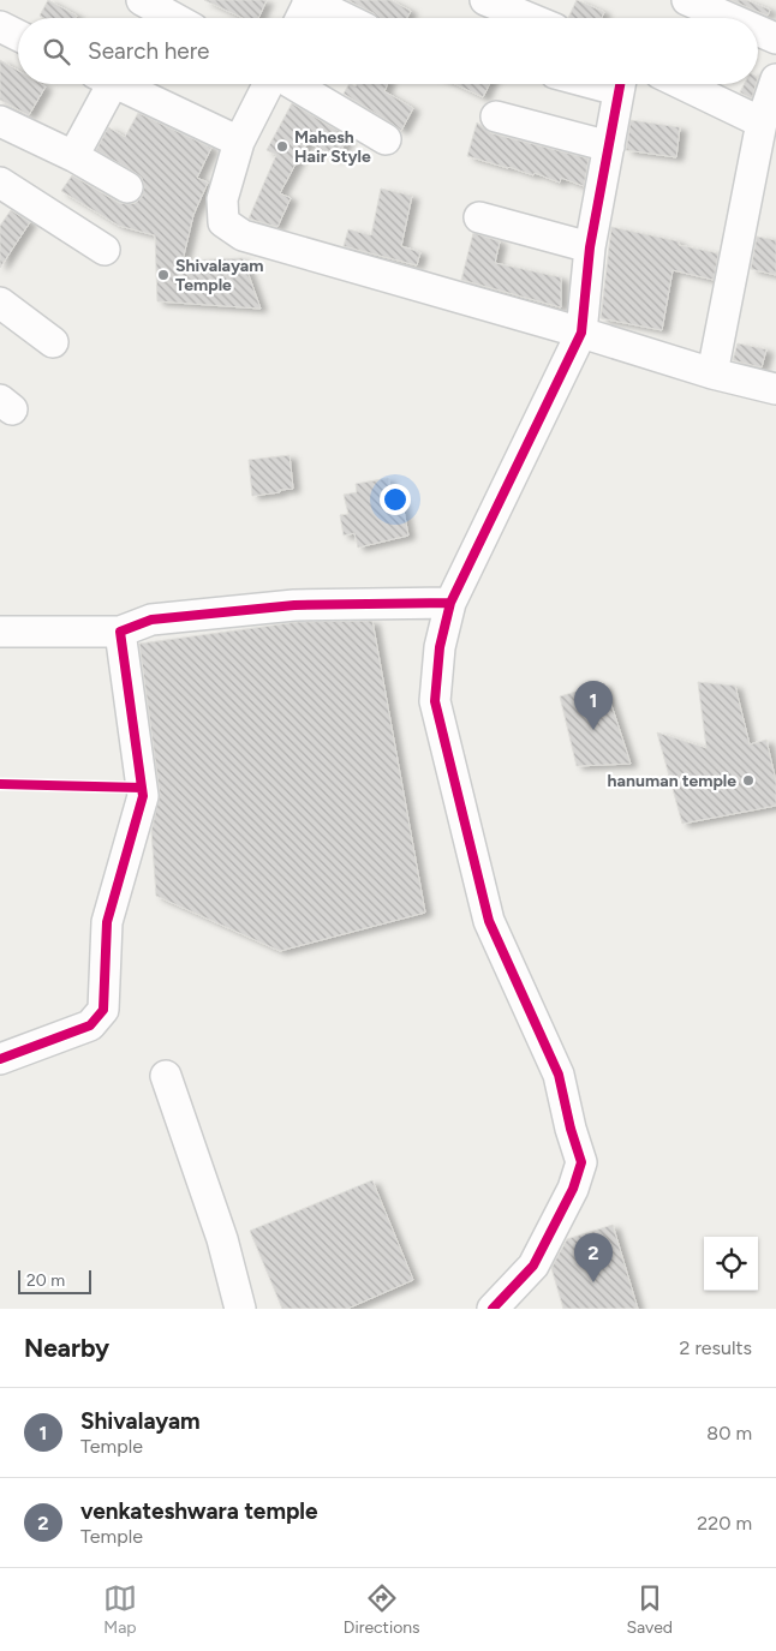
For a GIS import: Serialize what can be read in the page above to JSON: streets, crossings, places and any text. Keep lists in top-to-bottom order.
{
  "places": ["Mahesh Hair Style", "Shivalayam Temple", "hanuman temple"],
  "scale_bar": "20 m",
  "page": {
    "search": "Search here",
    "pins": ["1", "2"],
    "scale": "20 m",
    "heading": ["Nearby", "2 results"],
    "list": [
      {
        "mark": "1",
        "name": "Shivalayam",
        "note": "Temple",
        "value": "80 m"
      },
      {
        "mark": "2",
        "name": "venkateshwara temple",
        "note": "Temple",
        "value": "220 m"
      }
    ],
    "nav": ["Map", "Directions", "Saved"]
  }
}
